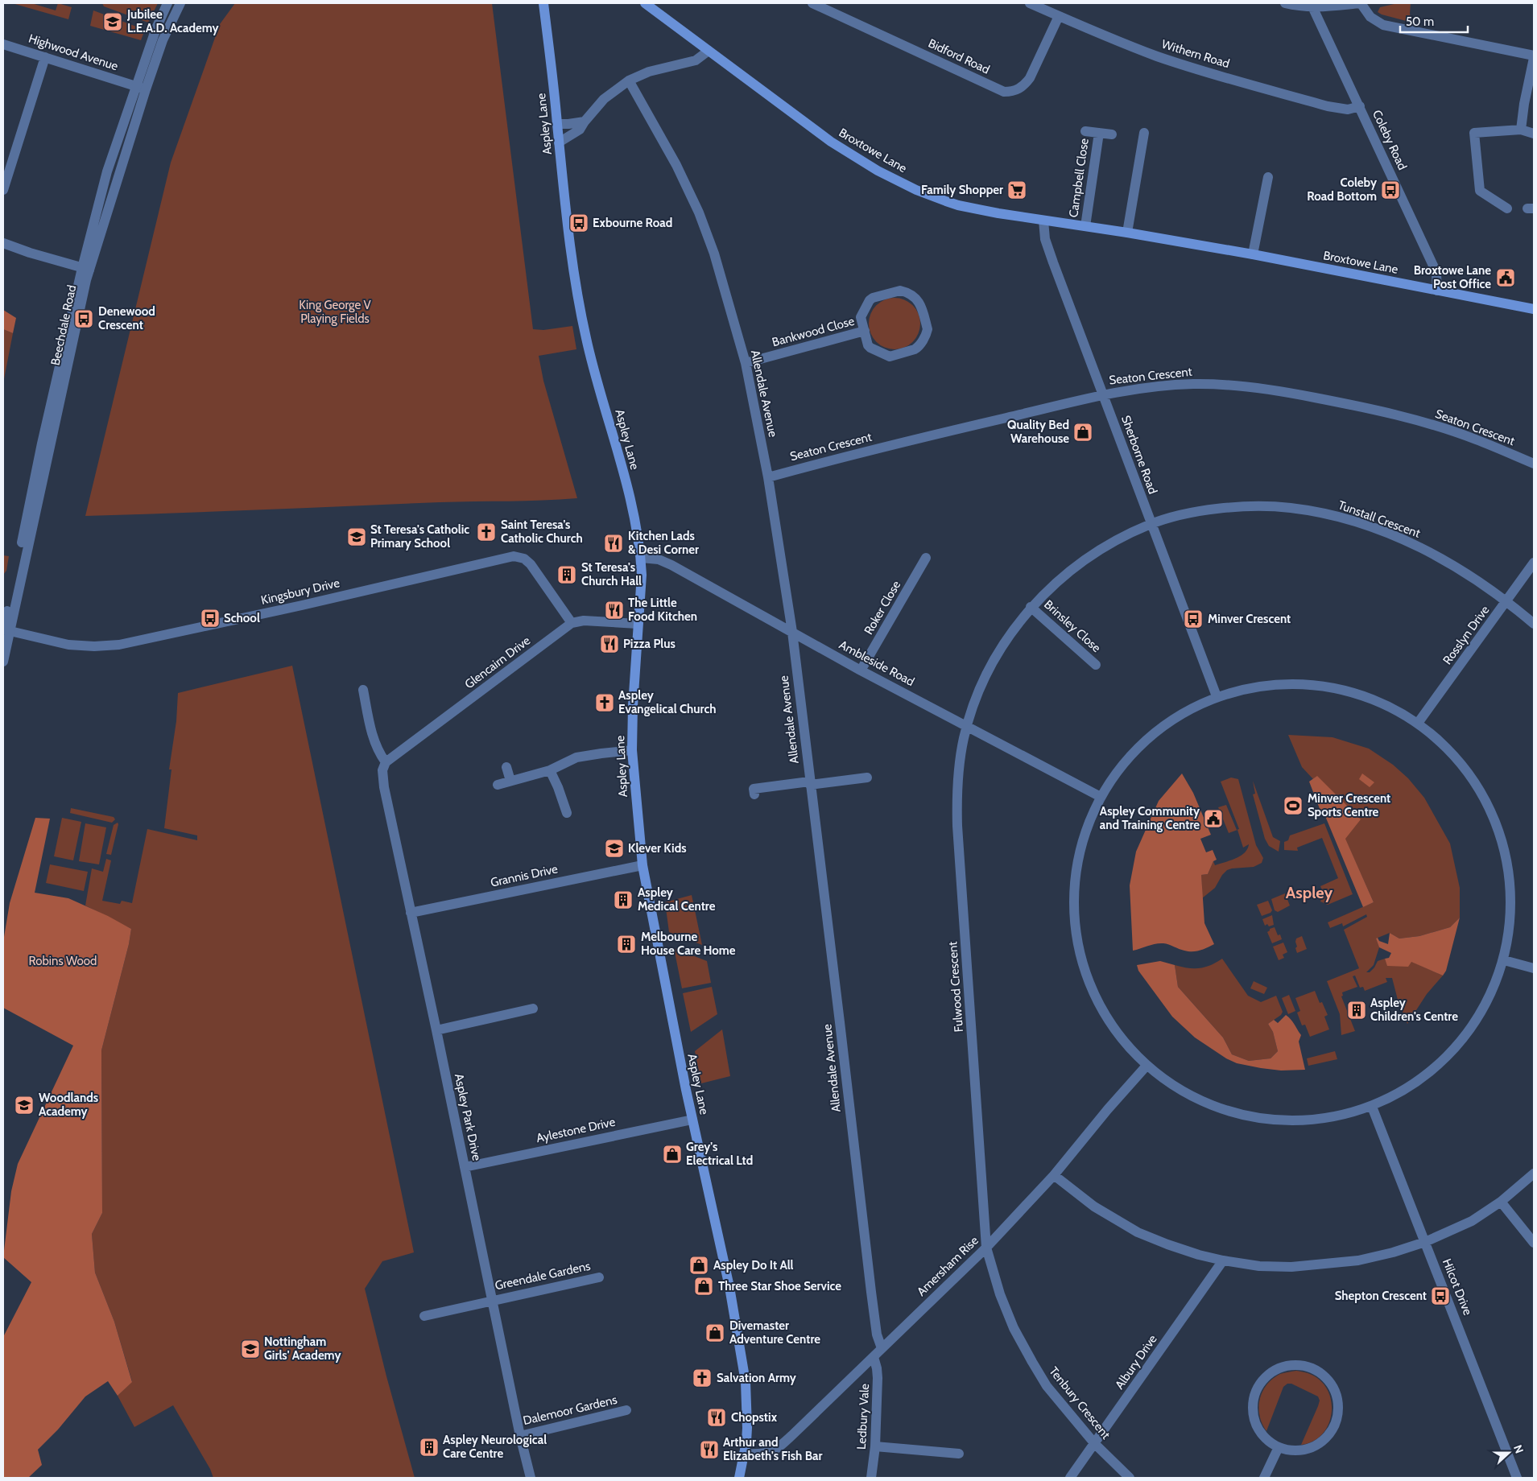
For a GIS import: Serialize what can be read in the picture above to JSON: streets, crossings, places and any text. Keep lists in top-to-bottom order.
{
  "streets": {
    "main road": ["Aspley Lane", "Broxtowe Lane"],
    "street": [
      "Highwood Avenue",
      "Withern Road",
      "Bidford Road",
      "Coleby Road",
      "Campbell Close",
      "Beechdale Road",
      "Bankwood Close",
      "Seaton Crescent",
      "Allendale Avenue",
      "Sherborne Road",
      "Tunstall Crescent",
      "Kingsbury Drive",
      "Roker Close",
      "Brinsley Close",
      "Rosslyn Drive",
      "Glencairn Drive",
      "Ambleside Road",
      "Grannis Drive",
      "Fulwood Crescent",
      "Aspley Park Drive",
      "Aylestone Drive",
      "Amersham Rise",
      "Greendale Gardens",
      "Hilcot Drive",
      "Albury Drive",
      "Tenbury Crescent",
      "Dalemoor Gardens",
      "Ledbury Vale"
    ]
  },
  "crossings": [
    ["Highwood Avenue", "Beechdale Road"],
    ["Withern Road", "Bidford Road"],
    ["Withern Road", "Coleby Road"],
    ["Aspley Lane", "Ambleside Road"],
    ["Aspley Lane", "Grannis Drive"],
    ["Aspley Lane", "Aylestone Drive"],
    ["Aspley Lane", "Amersham Rise"],
    ["Coleby Road", "Broxtowe Lane"],
    ["Broxtowe Lane", "Campbell Close"],
    ["Broxtowe Lane", "Sherborne Road"],
    ["Beechdale Road", "Kingsbury Drive"],
    ["Bankwood Close", "Allendale Avenue"],
    ["Seaton Crescent", "Allendale Avenue"],
    ["Seaton Crescent", "Sherborne Road"],
    ["Allendale Avenue", "Ambleside Road"],
    ["Allendale Avenue", "Amersham Rise"],
    ["Sherborne Road", "Tunstall Crescent"],
    ["Tunstall Crescent", "Brinsley Close"],
    ["Tunstall Crescent", "Rosslyn Drive"],
    ["Tunstall Crescent", "Ambleside Road"],
    ["Tunstall Crescent", "Fulwood Crescent"],
    ["Kingsbury Drive", "Glencairn Drive"],
    ["Roker Close", "Ambleside Road"],
    ["Glencairn Drive", "Aspley Park Drive"],
    ["Ambleside Road", "Fulwood Crescent"],
    ["Grannis Drive", "Aspley Park Drive"],
    ["Fulwood Crescent", "Amersham Rise"],
    ["Fulwood Crescent", "Tenbury Crescent"],
    ["Aspley Park Drive", "Aylestone Drive"],
    ["Aspley Park Drive", "Greendale Gardens"],
    ["Aspley Park Drive", "Dalemoor Gardens"],
    ["Amersham Rise", "Tenbury Crescent"],
    ["Amersham Rise", "Ledbury Vale"],
    ["Albury Drive", "Tenbury Crescent"]
  ],
  "districts": ["Aspley"],
  "parks": ["King George V Playing Fields", "Robins Wood"],
  "places": {
    "school or university": [
      "Jubilee L.E.A.D. Academy",
      "St Teresa's Catholic Primary School",
      "Klever Kids",
      "Woodlands Academy",
      "Nottingham Girls' Academy"
    ],
    "supermarket": ["Family Shopper"],
    "bus stop": [
      "Coleby Road Bottom",
      "Exbourne Road",
      "Denewood Crescent",
      "School",
      "Minver Crescent",
      "Shepton Crescent"
    ],
    "public building": ["Broxtowe Lane Post Office", "Aspley Community and Training Centre"],
    "shop": [
      "Quality Bed Warehouse",
      "Grey's Electrical Ltd",
      "Aspley Do It All",
      "Three Star Shoe Service",
      "Divemaster Adventure Centre"
    ],
    "church": ["Saint Teresa's Catholic Church", "Aspley Evangelical Church", "Salvation Army"],
    "restaurant": [
      "Kitchen Lads & Desi Corner",
      "The Little Food Kitchen",
      "Pizza Plus",
      "Chopstix",
      "Arthur and Elizabeth's Fish Bar"
    ],
    "building": [
      "St Teresa's Church Hall",
      "Aspley Medical Centre",
      "Melbourne House Care Home",
      "Aspley Children's Centre",
      "Aspley Neurological Care Centre"
    ],
    "sports": ["Minver Crescent Sports Centre"]
  },
  "scale_bar": "50 m",
  "north": "right"
}
